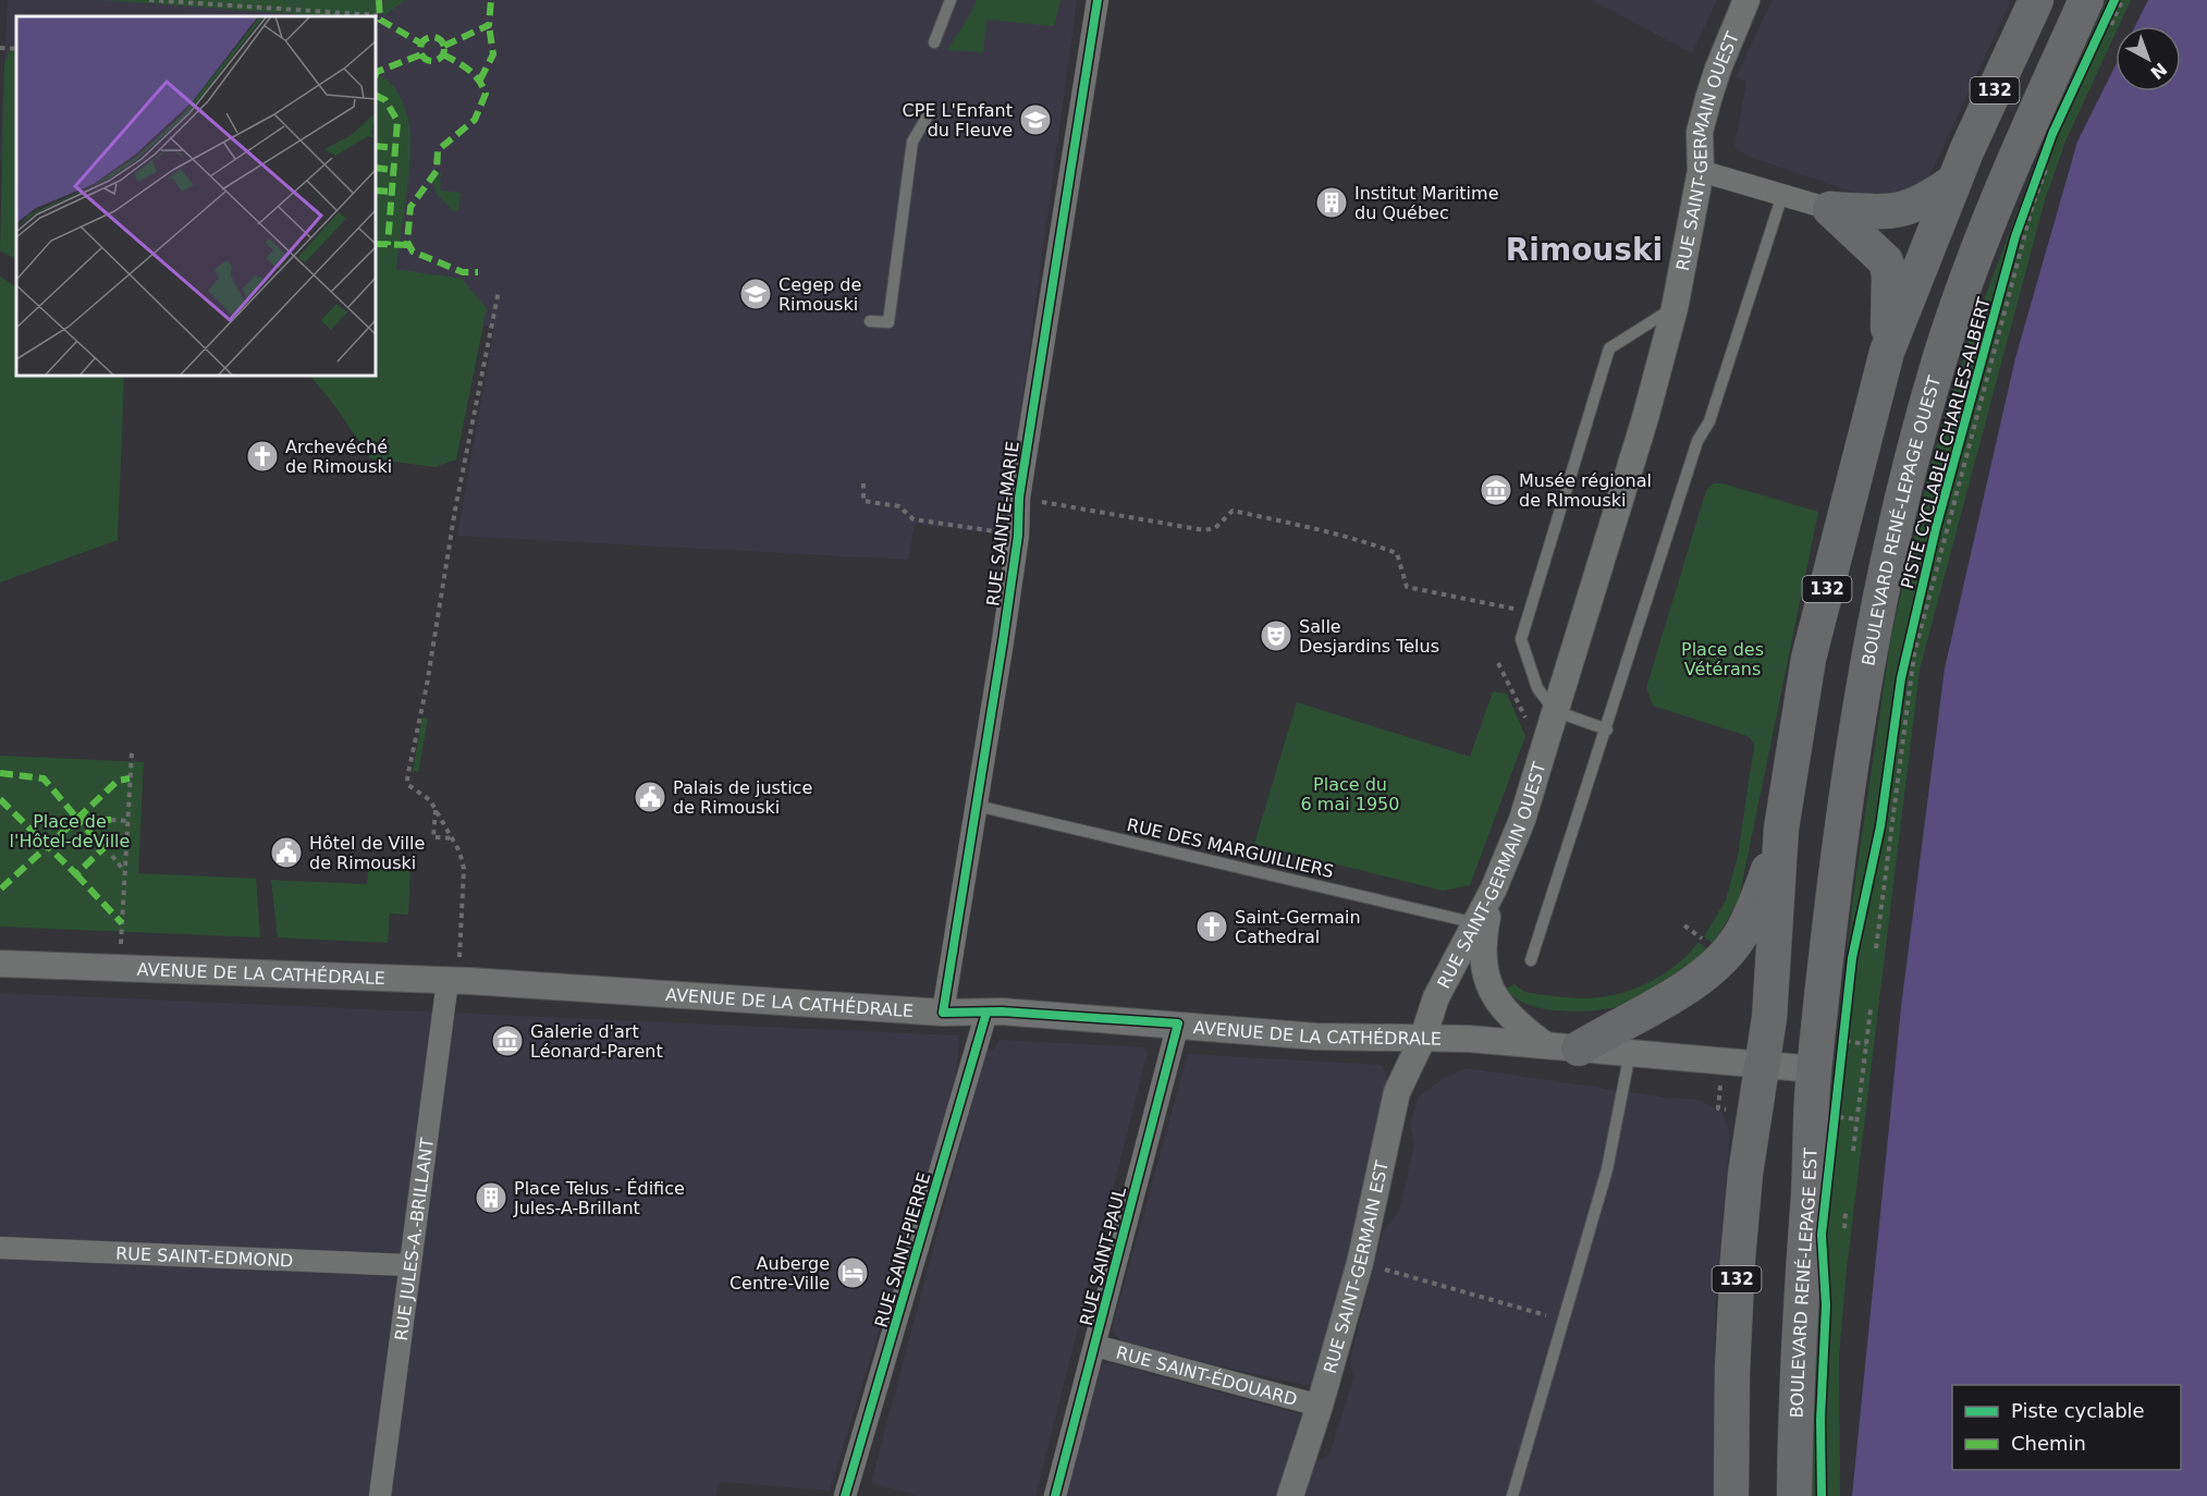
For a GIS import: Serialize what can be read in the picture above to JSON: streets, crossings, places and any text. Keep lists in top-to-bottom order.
{
  "streets": {
    "main road": ["132", "BOULEVARD RENÉ-LEPAGE OUEST", "BOULEVARD RENÉ-LEPAGE EST"],
    "street": [
      "RUE SAINT-GERMAIN OUEST",
      "RUE SAINTE-MARIE",
      "AVENUE DE LA CATHÉDRALE",
      "RUE JULES-A.-BRILLANT",
      "RUE SAINT-PIERRE",
      "RUE SAINT-PAUL",
      "RUE SAINT-EDMOND",
      "RUE SAINT-GERMAIN EST",
      "RUE SAINT-ÉDOUARD"
    ],
    "lane": ["RUE DES MARGUILLIERS"],
    "cycle path": ["PISTE CYCLABLE CHARLES-ALBERT"]
  },
  "crossings": [
    ["132", "AVENUE DE LA CATHÉDRALE"],
    ["RUE SAINT-GERMAIN OUEST", "RUE DES MARGUILLIERS"],
    ["RUE SAINT-GERMAIN OUEST", "AVENUE DE LA CATHÉDRALE"],
    ["RUE SAINT-GERMAIN OUEST", "RUE SAINT-GERMAIN EST"],
    ["BOULEVARD RENÉ-LEPAGE OUEST", "AVENUE DE LA CATHÉDRALE"],
    ["BOULEVARD RENÉ-LEPAGE OUEST", "BOULEVARD RENÉ-LEPAGE EST"],
    ["RUE SAINTE-MARIE", "RUE DES MARGUILLIERS"],
    ["RUE SAINTE-MARIE", "AVENUE DE LA CATHÉDRALE"],
    ["AVENUE DE LA CATHÉDRALE", "RUE JULES-A.-BRILLANT"],
    ["AVENUE DE LA CATHÉDRALE", "RUE SAINT-PIERRE"],
    ["AVENUE DE LA CATHÉDRALE", "RUE SAINT-PAUL"],
    ["AVENUE DE LA CATHÉDRALE", "RUE SAINT-GERMAIN EST"],
    ["AVENUE DE LA CATHÉDRALE", "BOULEVARD RENÉ-LEPAGE EST"],
    ["RUE JULES-A.-BRILLANT", "RUE SAINT-EDMOND"],
    ["RUE SAINT-PAUL", "RUE SAINT-ÉDOUARD"],
    ["RUE SAINT-GERMAIN EST", "RUE SAINT-ÉDOUARD"]
  ],
  "districts": ["Rimouski"],
  "parks": ["Place des Vétérans", "Place du 6 mai 1950", "Place de l'Hôtel-deVille"],
  "places": {
    "school or university": ["CPE L'Enfant du Fleuve", "Cegep de Rimouski"],
    "building": ["Institut Maritime du Québec", "Place Telus - Édifice Jules-A-Brillant"],
    "church": ["Archevéché de Rimouski", "Saint-Germain Cathedral"],
    "museum": ["Musée régional de RImouski", "Galerie d'art Léonard-Parent"],
    "theatre": ["Salle Desjardins Telus"],
    "public building": ["Palais de justice de Rimouski", "Hôtel de Ville de Rimouski"],
    "hotel": ["Auberge Centre-Ville"]
  },
  "legend": ["Piste cyclable", "Chemin"],
  "north": "bottom right"
}
